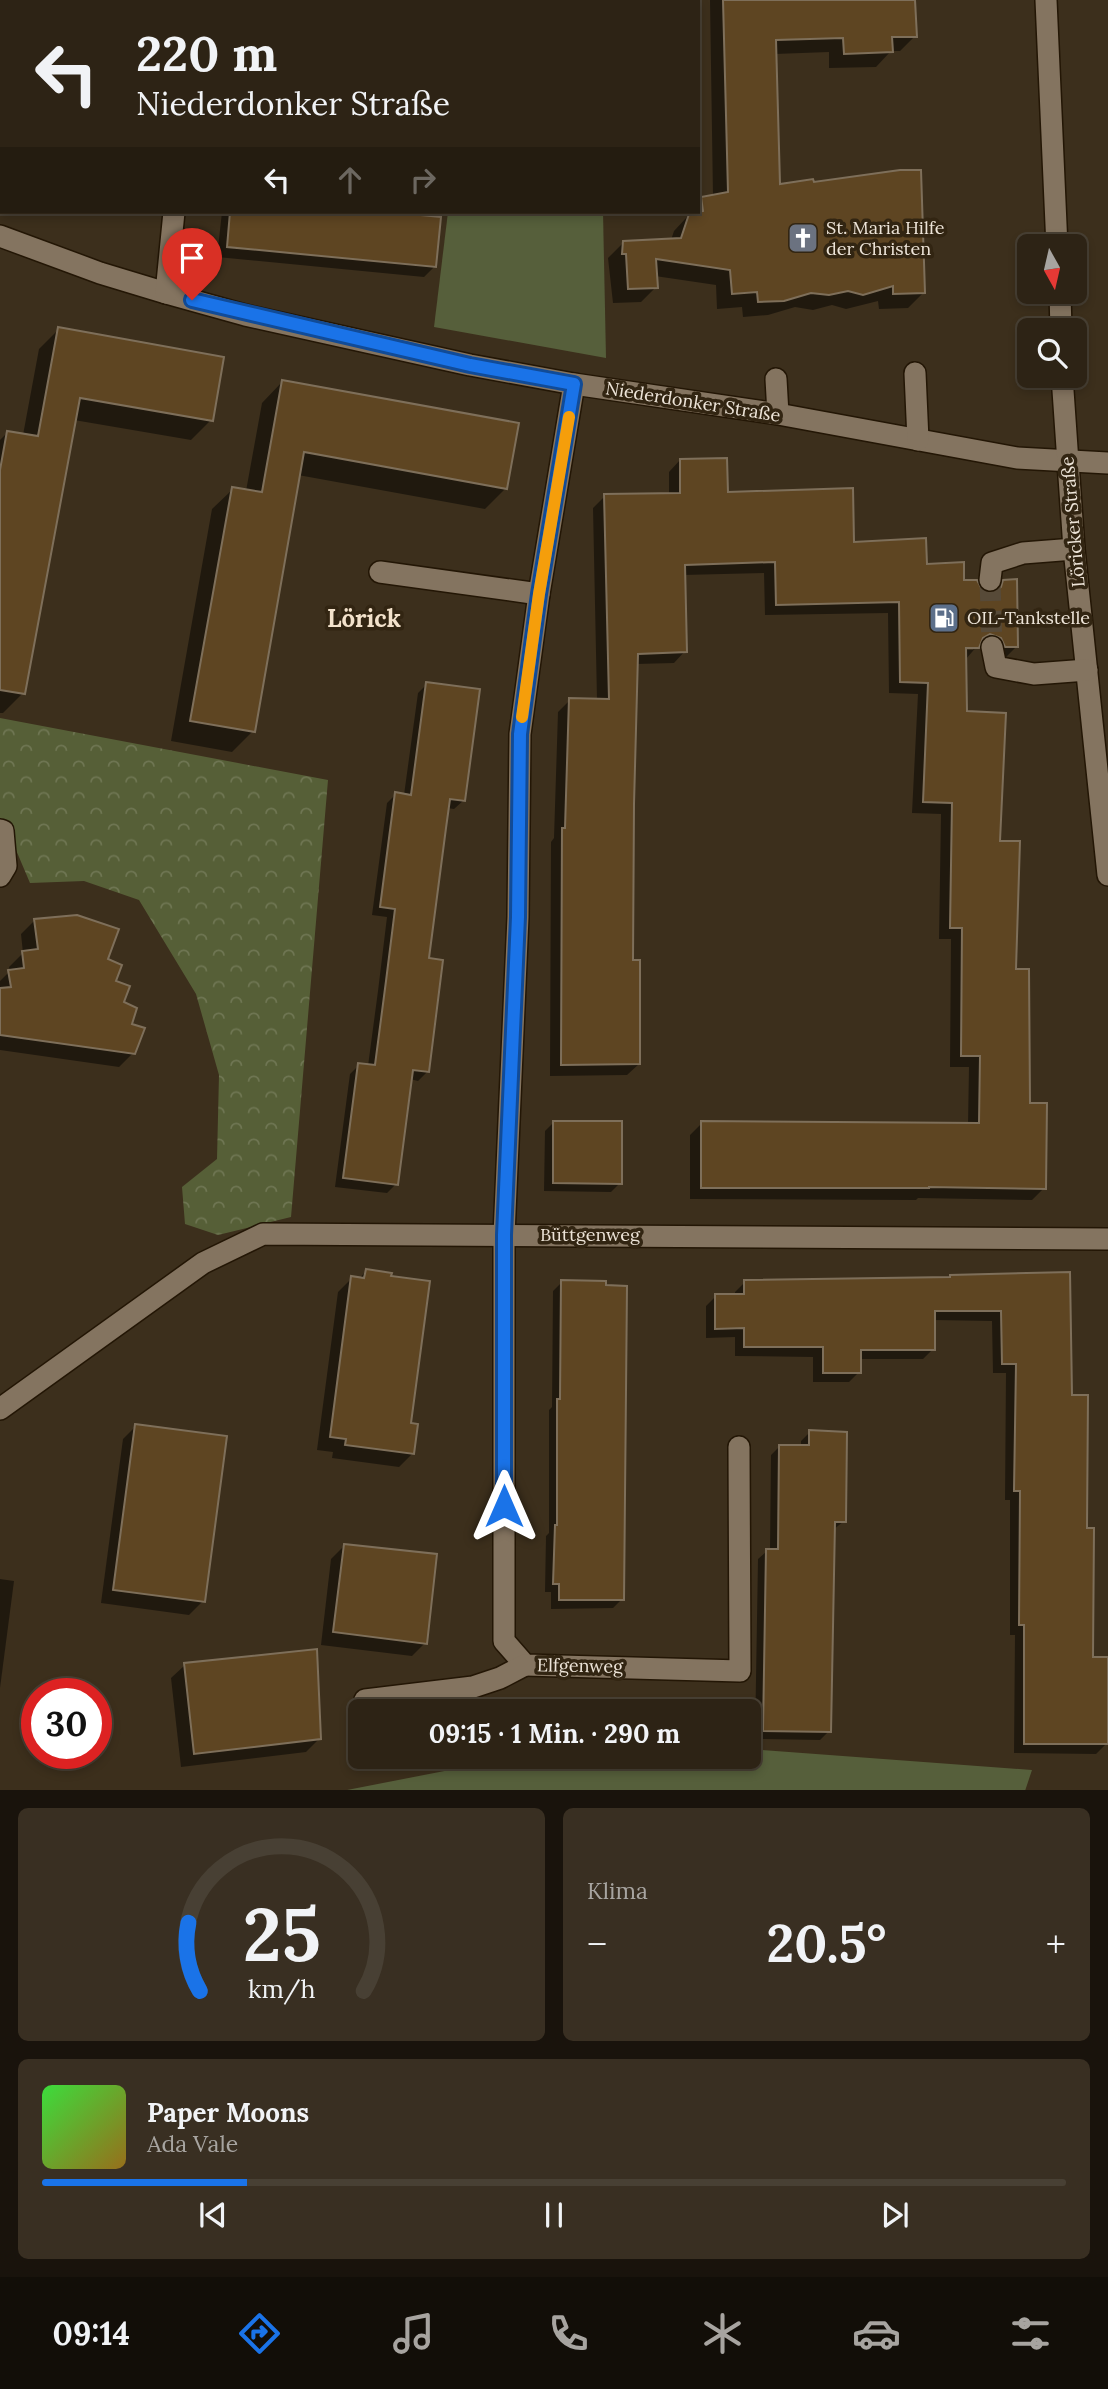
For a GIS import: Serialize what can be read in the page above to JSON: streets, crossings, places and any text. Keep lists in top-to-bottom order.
{
  "streets": {
    "street": [
      "Niederdonker Straße",
      "Löricker Straße",
      "Büttgenweg",
      "Elfgenweg"
    ]
  },
  "crossings": [
    ["Niederdonker Straße", "Löricker Straße"],
    ["Niederdonker Straße", "Elfgenweg"],
    ["Büttgenweg", "Elfgenweg"]
  ],
  "districts": ["Lörick"],
  "places": {
    "church": ["St. Maria Hilfe der Christen"],
    "fuel station": ["OIL-Tankstelle"]
  },
  "north": "bottom",
  "page": {
    "turn": ["220 m", "Niederdonker Straße"],
    "limit": "30",
    "trip": "09:15 · 1 Min. · 290 m",
    "tile": "Klima",
    "heat": ["−", "20.5°", "+"],
    "song": ["Paper Moons", "Ada Vale"],
    "tabs": "09:14",
    "gauge": ["25", "km/h"]
  }
}
